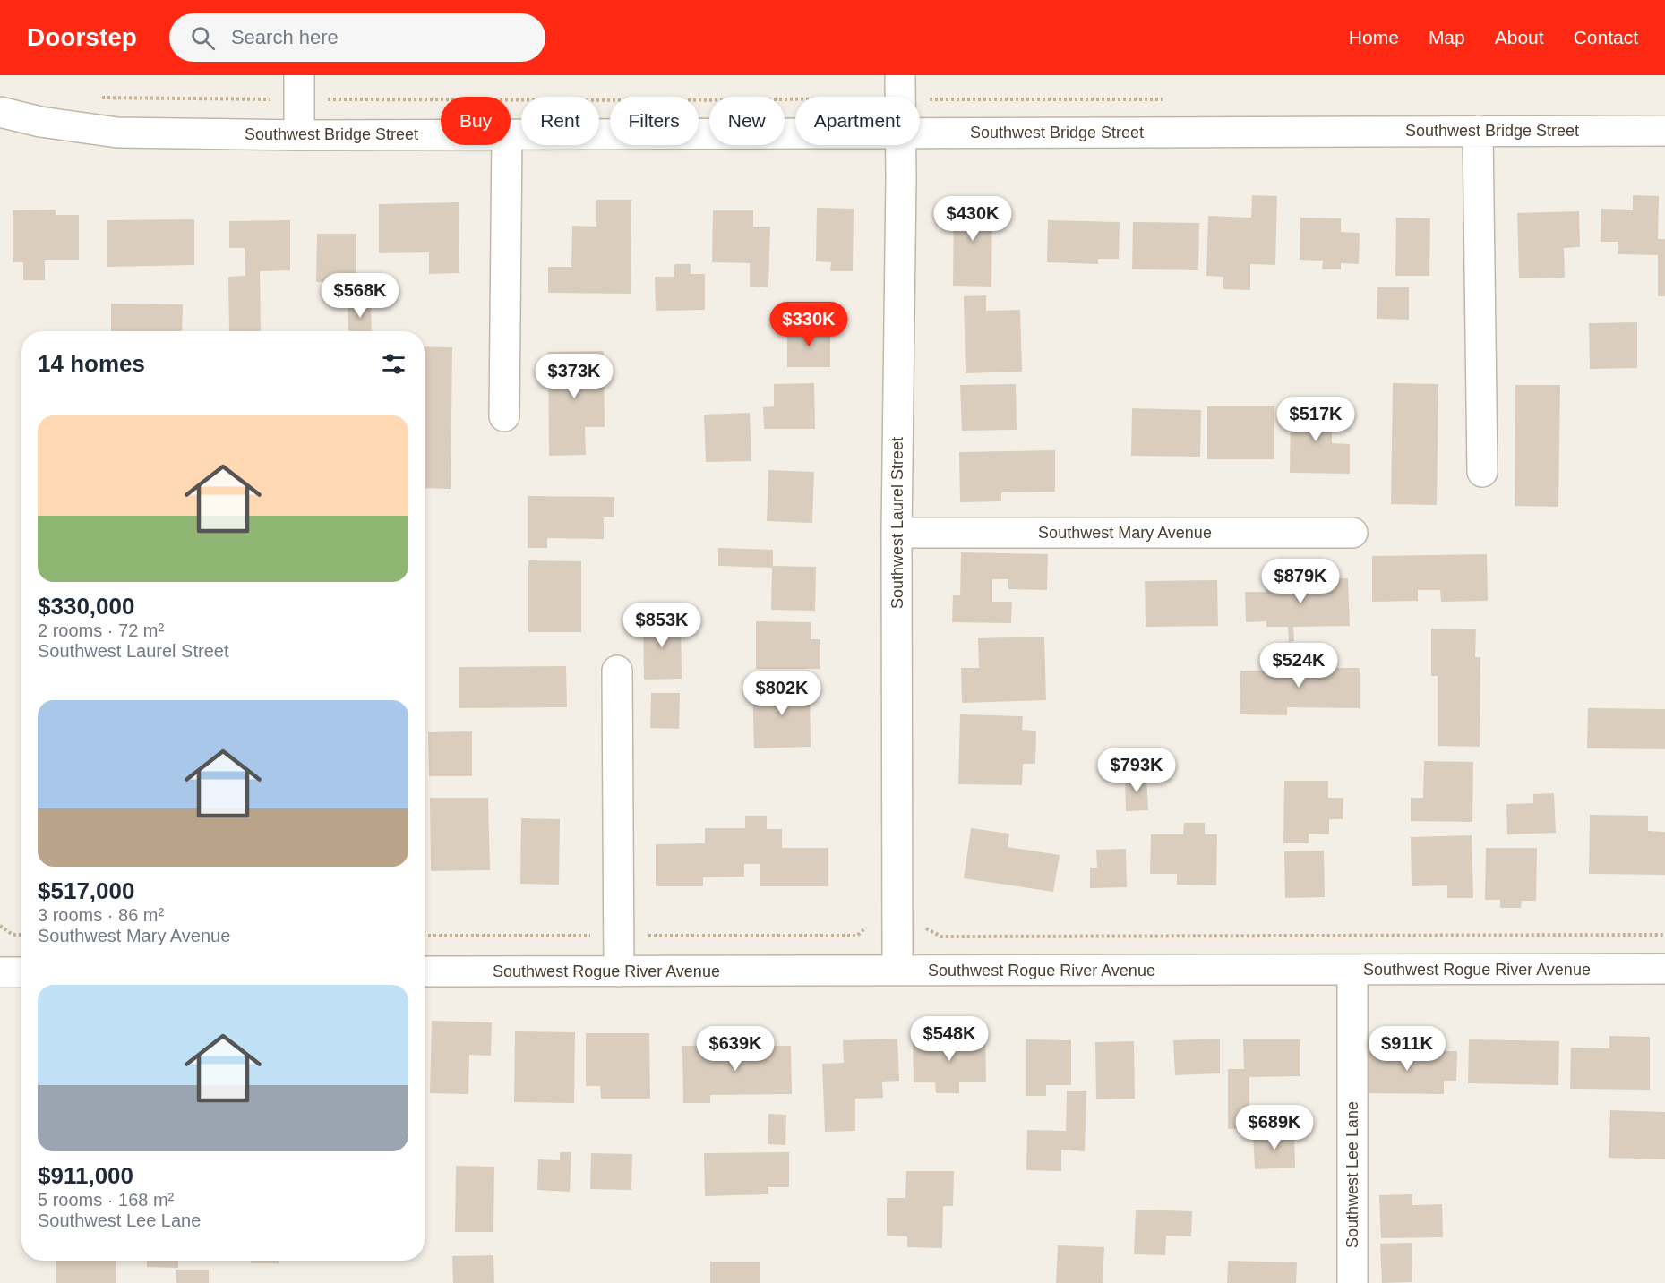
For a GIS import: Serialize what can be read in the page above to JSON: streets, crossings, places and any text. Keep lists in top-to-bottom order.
{
  "streets": {
    "street": [
      "Southwest Bridge Street",
      "Southwest Laurel Street",
      "Southwest Mary Avenue",
      "Southwest Rogue River Avenue",
      "Southwest Lee Lane"
    ]
  },
  "crossings": [
    ["Southwest Laurel Street", "Southwest Mary Avenue"],
    ["Southwest Laurel Street", "Southwest Rogue River Avenue"],
    ["Southwest Rogue River Avenue", "Southwest Lee Lane"]
  ],
  "page": {
    "header": "Doorstep",
    "search": "Search here",
    "nav": [
      "Home",
      "Map",
      "About",
      "Contact"
    ],
    "chip": [
      "Buy",
      "Rent",
      "Filters",
      "New",
      "Apartment"
    ],
    "price": [
      "$430K",
      "$568K",
      "$330K",
      "$373K",
      "$517K",
      "$879K",
      "$853K",
      "$524K",
      "$802K",
      "$793K",
      "$548K",
      "$639K",
      "$911K",
      "$689K"
    ],
    "heading": "14 homes",
    "list": [
      {
        "name": "$330,000",
        "note": "2 rooms · 72 m² · Southwest Laurel Street"
      },
      {
        "name": "$517,000",
        "note": "3 rooms · 86 m² · Southwest Mary Avenue"
      },
      {
        "name": "$911,000",
        "note": "5 rooms · 168 m² · Southwest Lee Lane"
      }
    ]
  }
}
